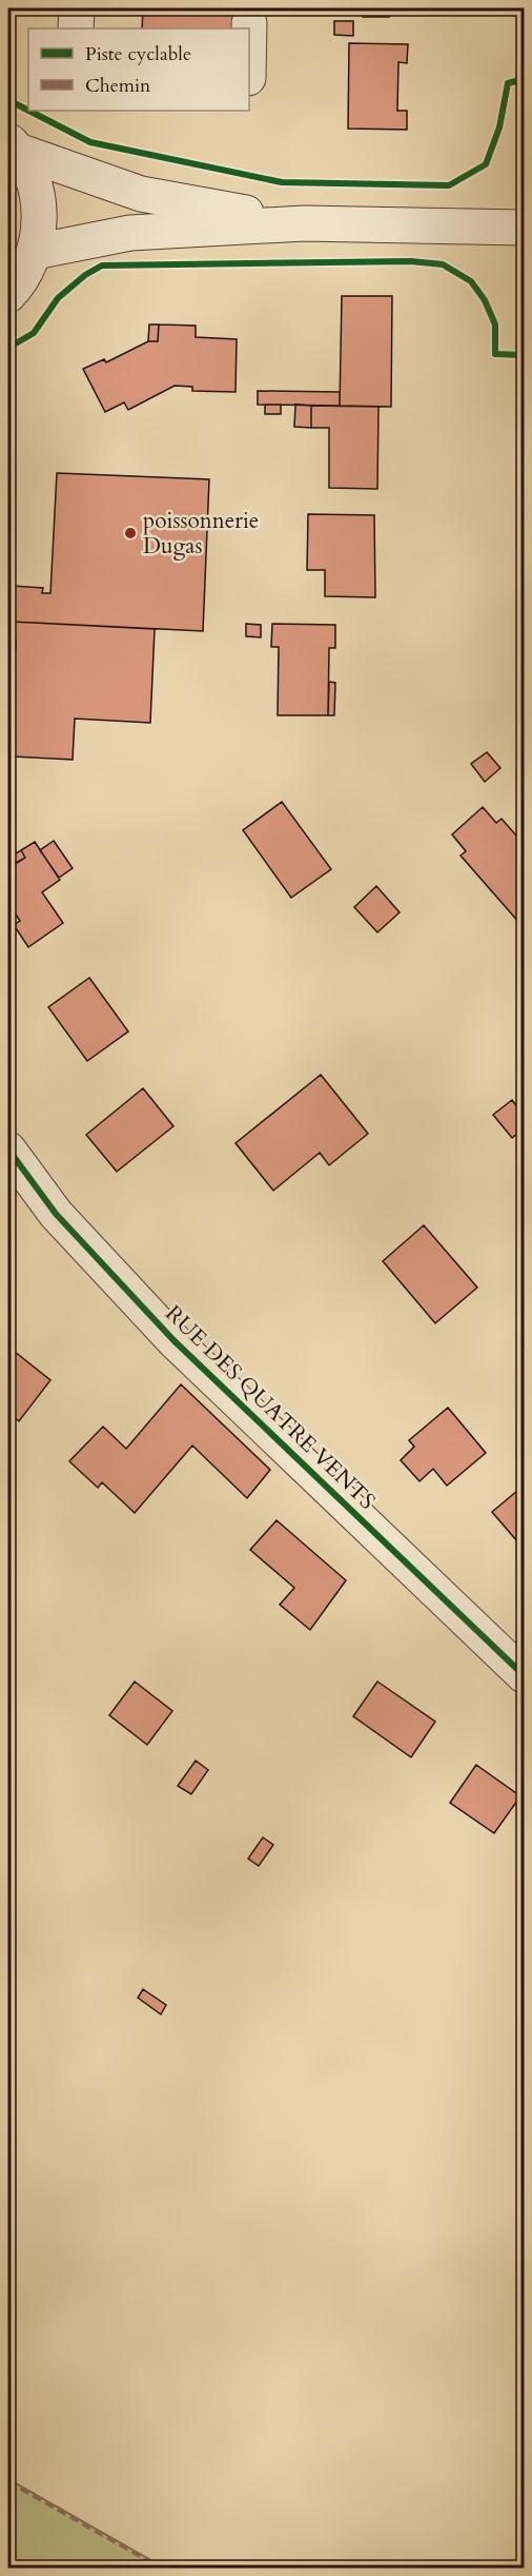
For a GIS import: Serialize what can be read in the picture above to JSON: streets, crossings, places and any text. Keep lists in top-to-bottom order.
{
  "streets": {
    "street": ["RUE DES QUATRE VENTS"]
  },
  "places": ["poissonnerie Dugas"],
  "legend": ["Piste cyclable", "Chemin"]
}
